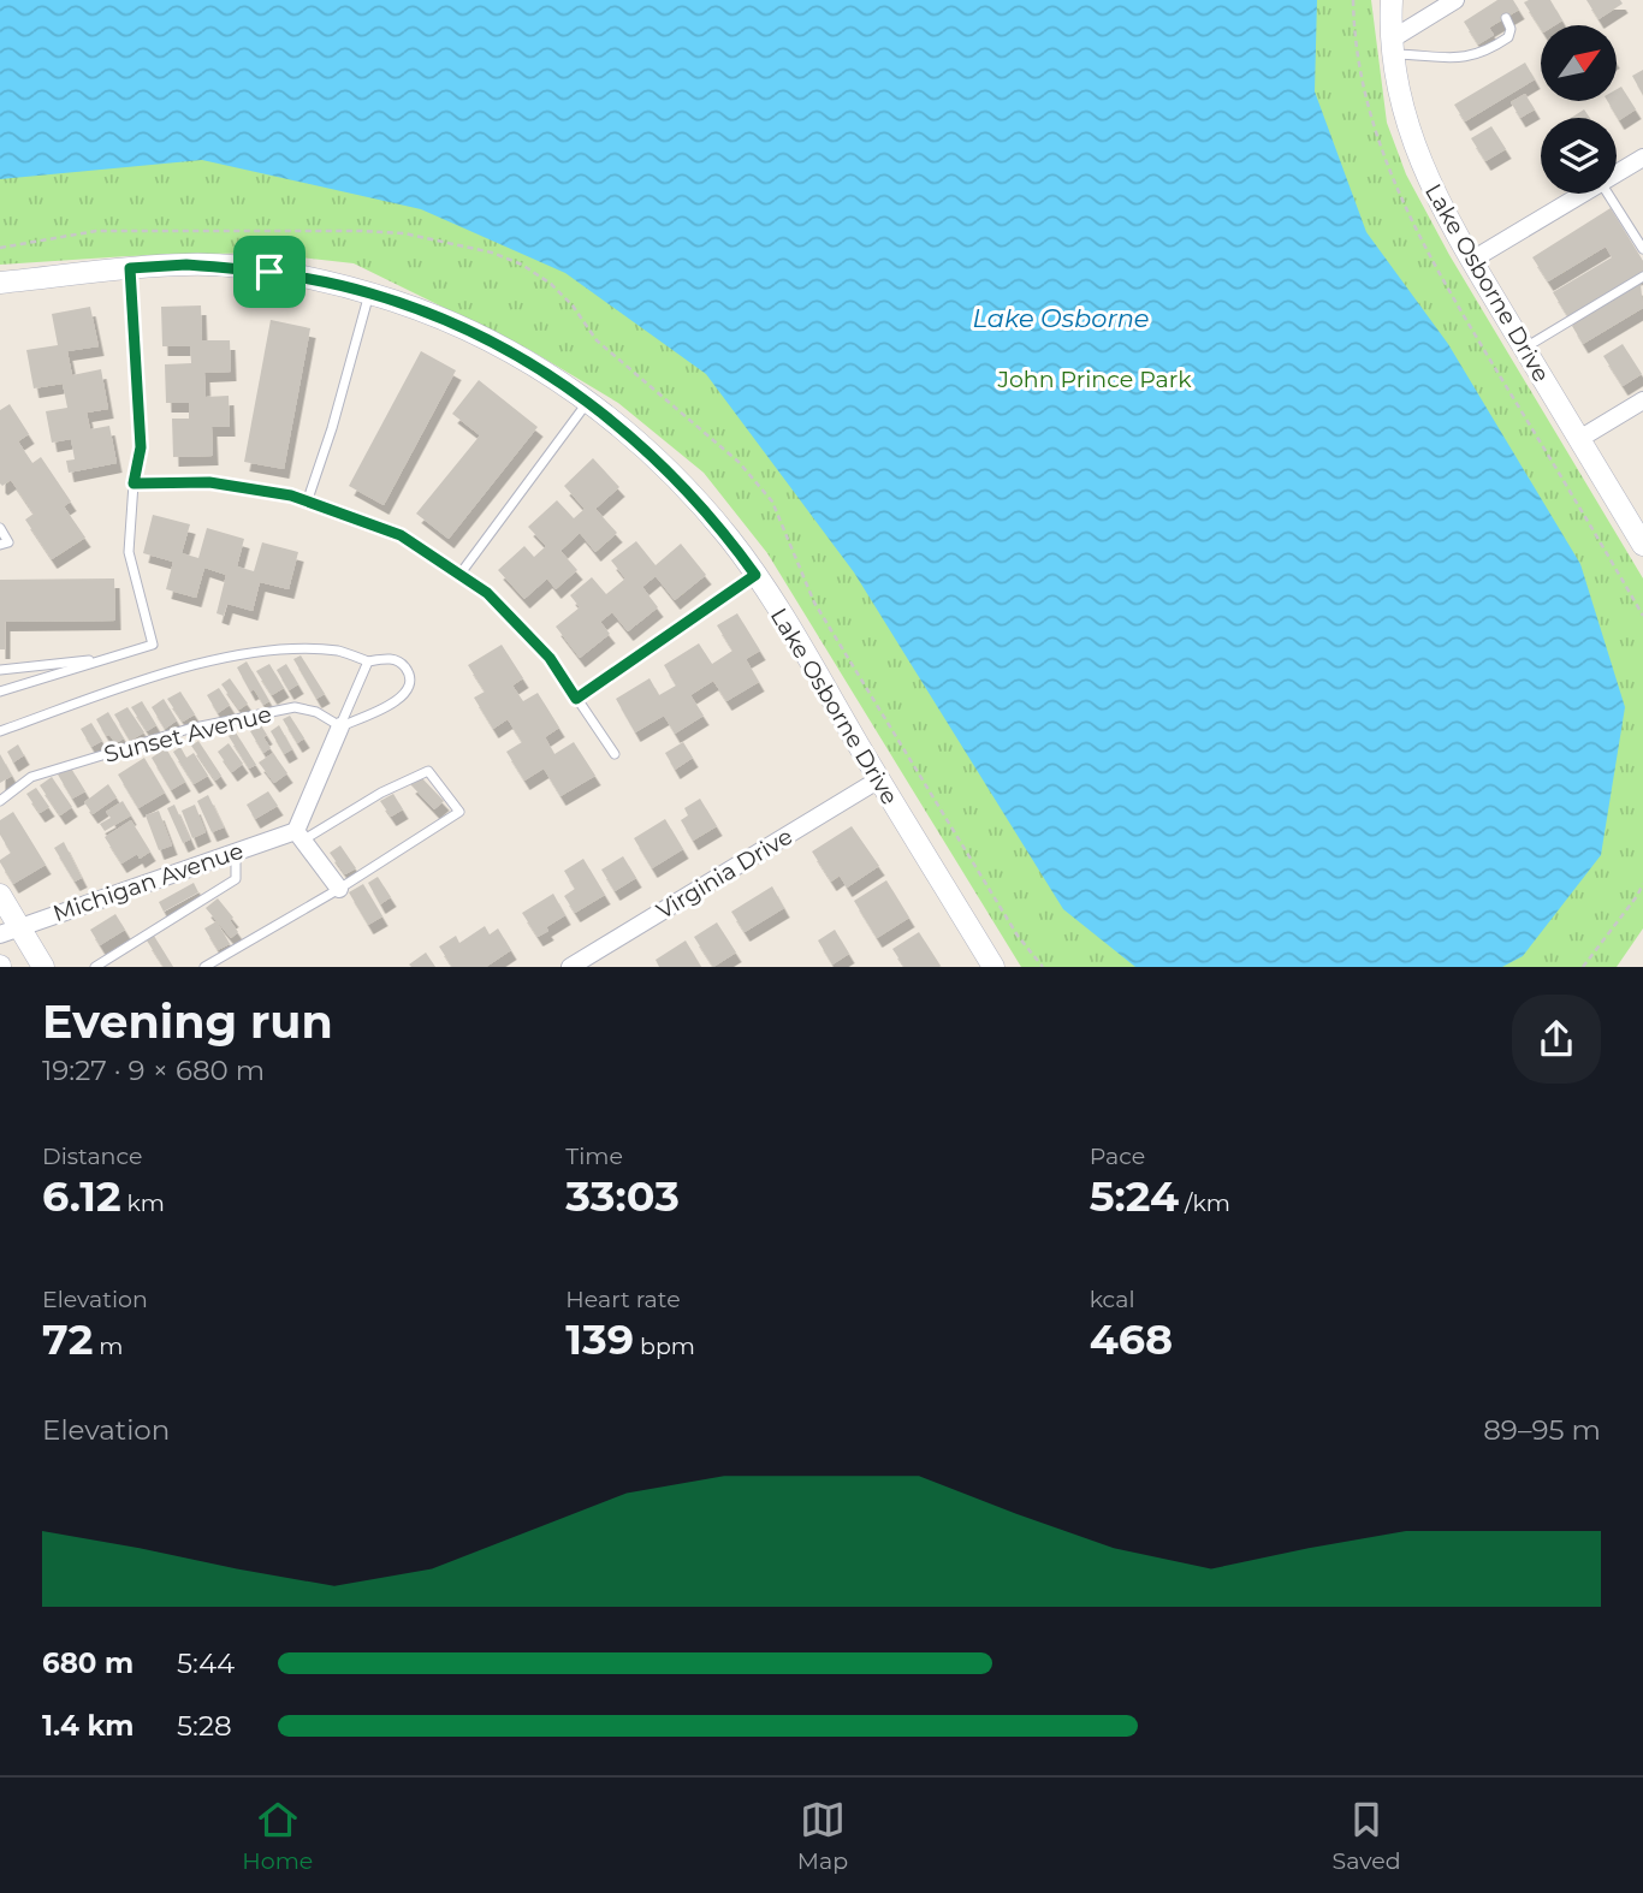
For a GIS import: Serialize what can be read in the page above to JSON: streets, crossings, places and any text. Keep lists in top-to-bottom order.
{
  "streets": {
    "street": ["Lake Osborne Drive", "Virginia Drive", "Michigan Avenue"],
    "lane": ["Sunset Avenue"]
  },
  "crossings": [
    ["Lake Osborne Drive", "Virginia Drive"]
  ],
  "water": ["Lake Osborne"],
  "parks": ["John Prince Park"],
  "north": "top right",
  "page": {
    "heading": ["Evening run", "19:27 · 9 × 680 m"],
    "stats": [
      ["Distance", "6.12 km"],
      ["Time", "33:03"],
      ["Pace", "5:24 /km"],
      ["Elevation", "72 m"],
      ["Heart rate", "139 bpm"],
      ["kcal", "468"]
    ],
    "chart": ["Elevation", "89–95 m"],
    "list": [
      {
        "name": "680 m",
        "note": "5:44"
      },
      {
        "name": "1.4 km",
        "note": "5:28"
      }
    ],
    "tabs": ["Home", "Map", "Saved"]
  }
}
